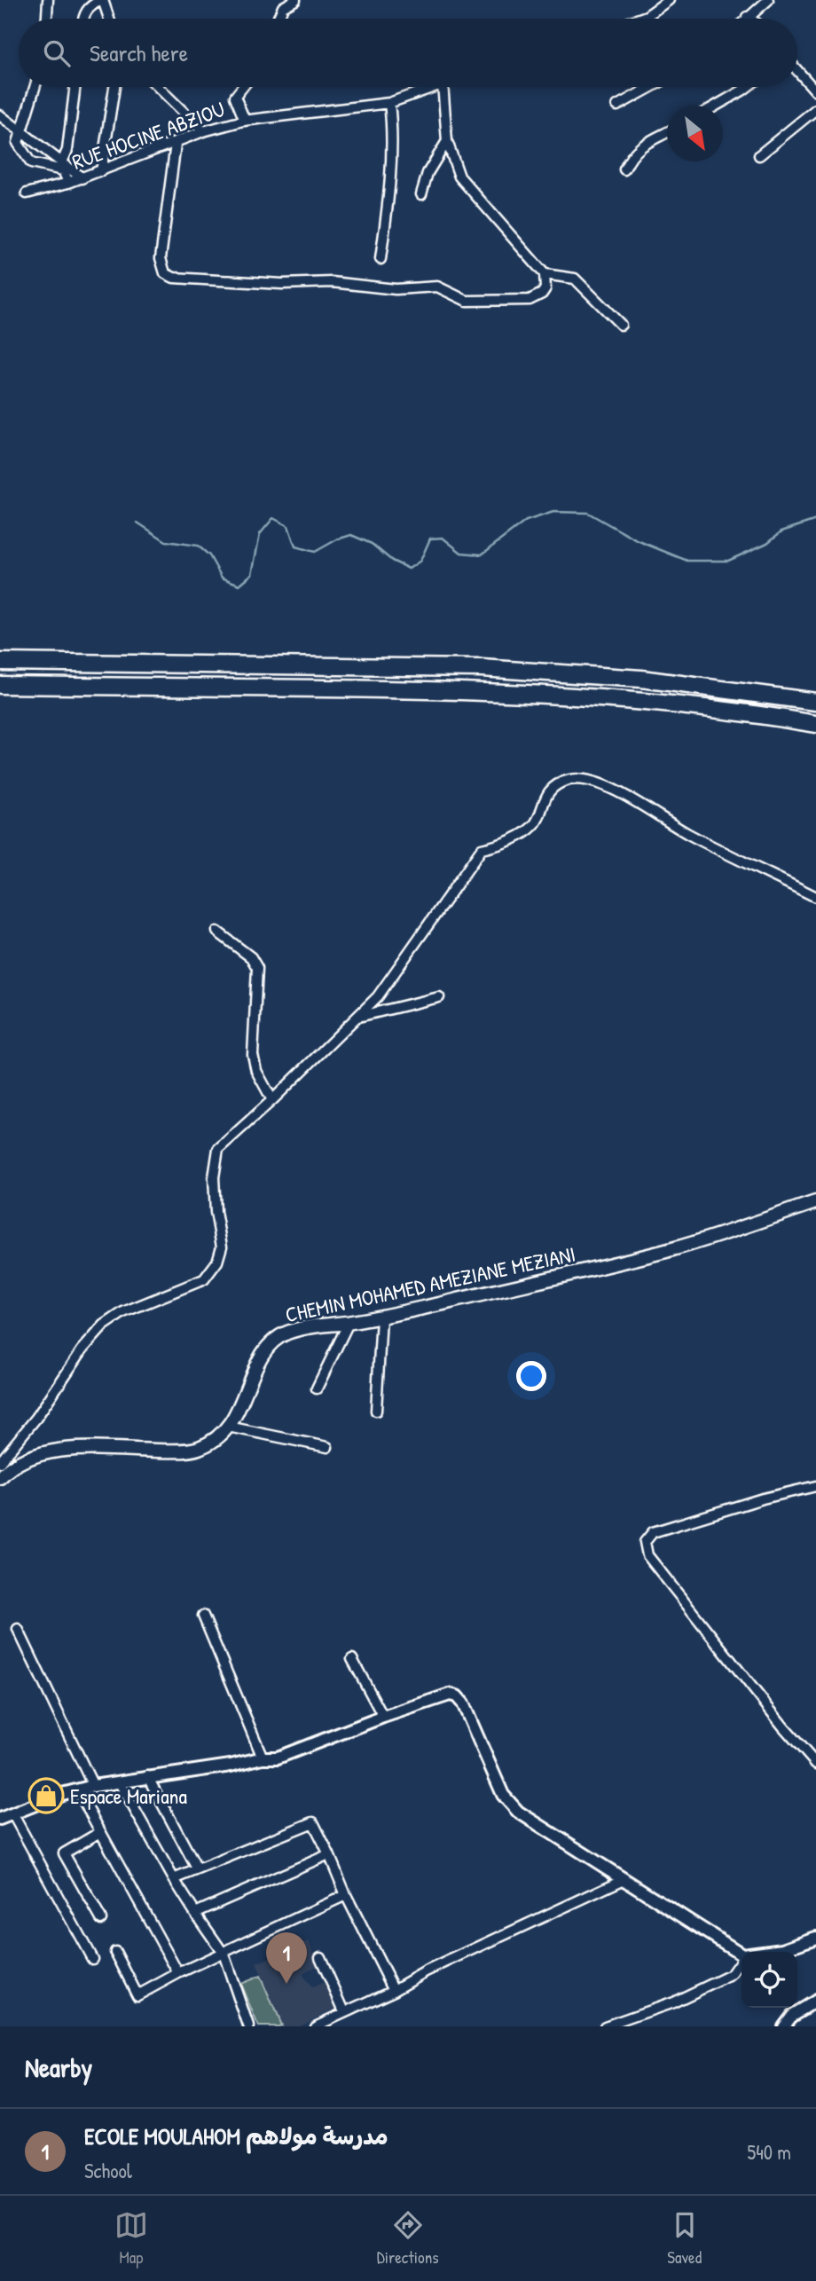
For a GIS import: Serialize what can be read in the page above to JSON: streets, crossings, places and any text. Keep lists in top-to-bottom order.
{
  "streets": {
    "main road": ["CHEMIN MOHAMED AMEZIANE MEZIANI"],
    "street": ["RUE HOCINE ABZIOU"]
  },
  "places": {
    "shop": ["Espace Mariana"]
  },
  "north": "bottom right",
  "page": {
    "search": "Search here",
    "pins": "1",
    "heading": "Nearby",
    "list": [
      {
        "mark": "1",
        "name": "ECOLE MOULAHOM مدرسة مولاهم",
        "note": "School",
        "value": "540 m"
      }
    ],
    "nav": ["Map", "Directions", "Saved"]
  }
}
